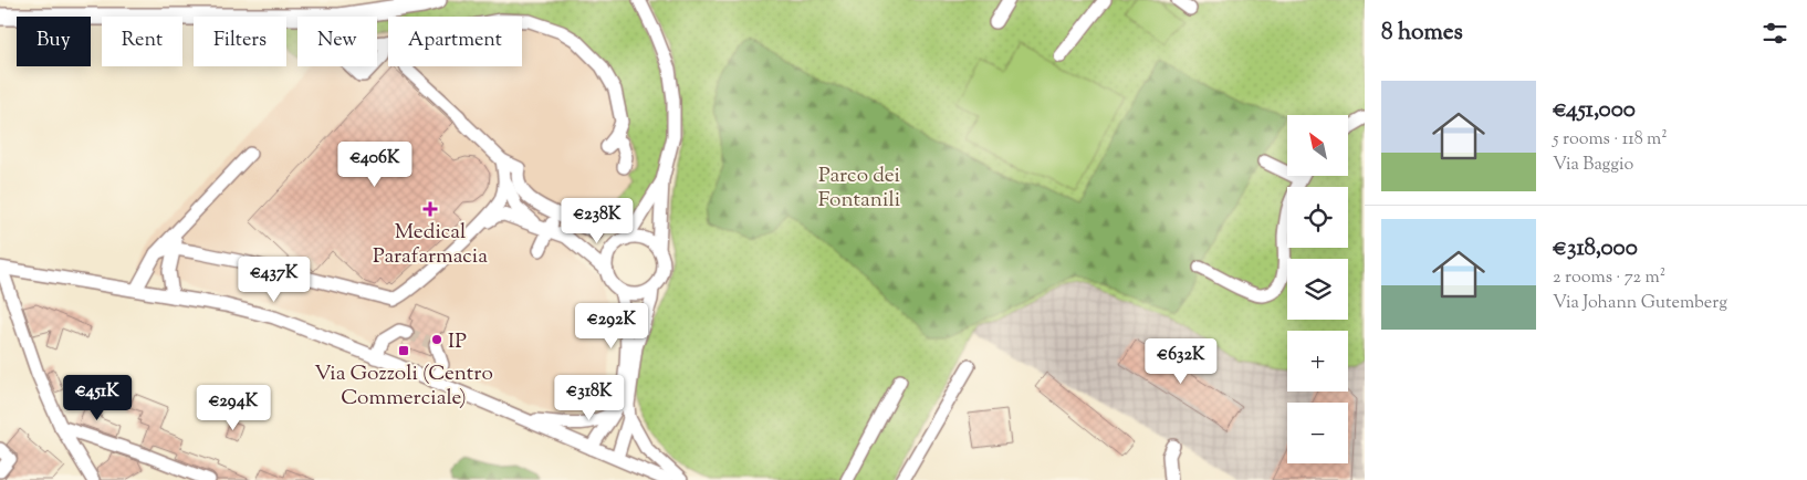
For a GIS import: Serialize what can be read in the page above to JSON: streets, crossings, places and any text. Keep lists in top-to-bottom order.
{
  "parks": ["Parco dei Fontanili"],
  "places": {
    "health": ["Medical Parafarmacia"],
    "other": ["IP"],
    "transit": ["Via Gozzoli (Centro Commerciale)"]
  },
  "north": "top left",
  "page": {
    "heading": "8 homes",
    "chip": [
      "Buy",
      "Rent",
      "Filters",
      "New",
      "Apartment"
    ],
    "list": [
      {
        "name": "€451,000",
        "note": "5 rooms · 118 m² · Via Baggio"
      },
      {
        "name": "€318,000",
        "note": "2 rooms · 72 m² · Via Johann Gutemberg"
      }
    ],
    "map_buttons": ["+", "−"],
    "price": [
      "€406K",
      "€238K",
      "€437K",
      "€292K",
      "€632K",
      "€451K",
      "€318K",
      "€294K"
    ]
  }
}
